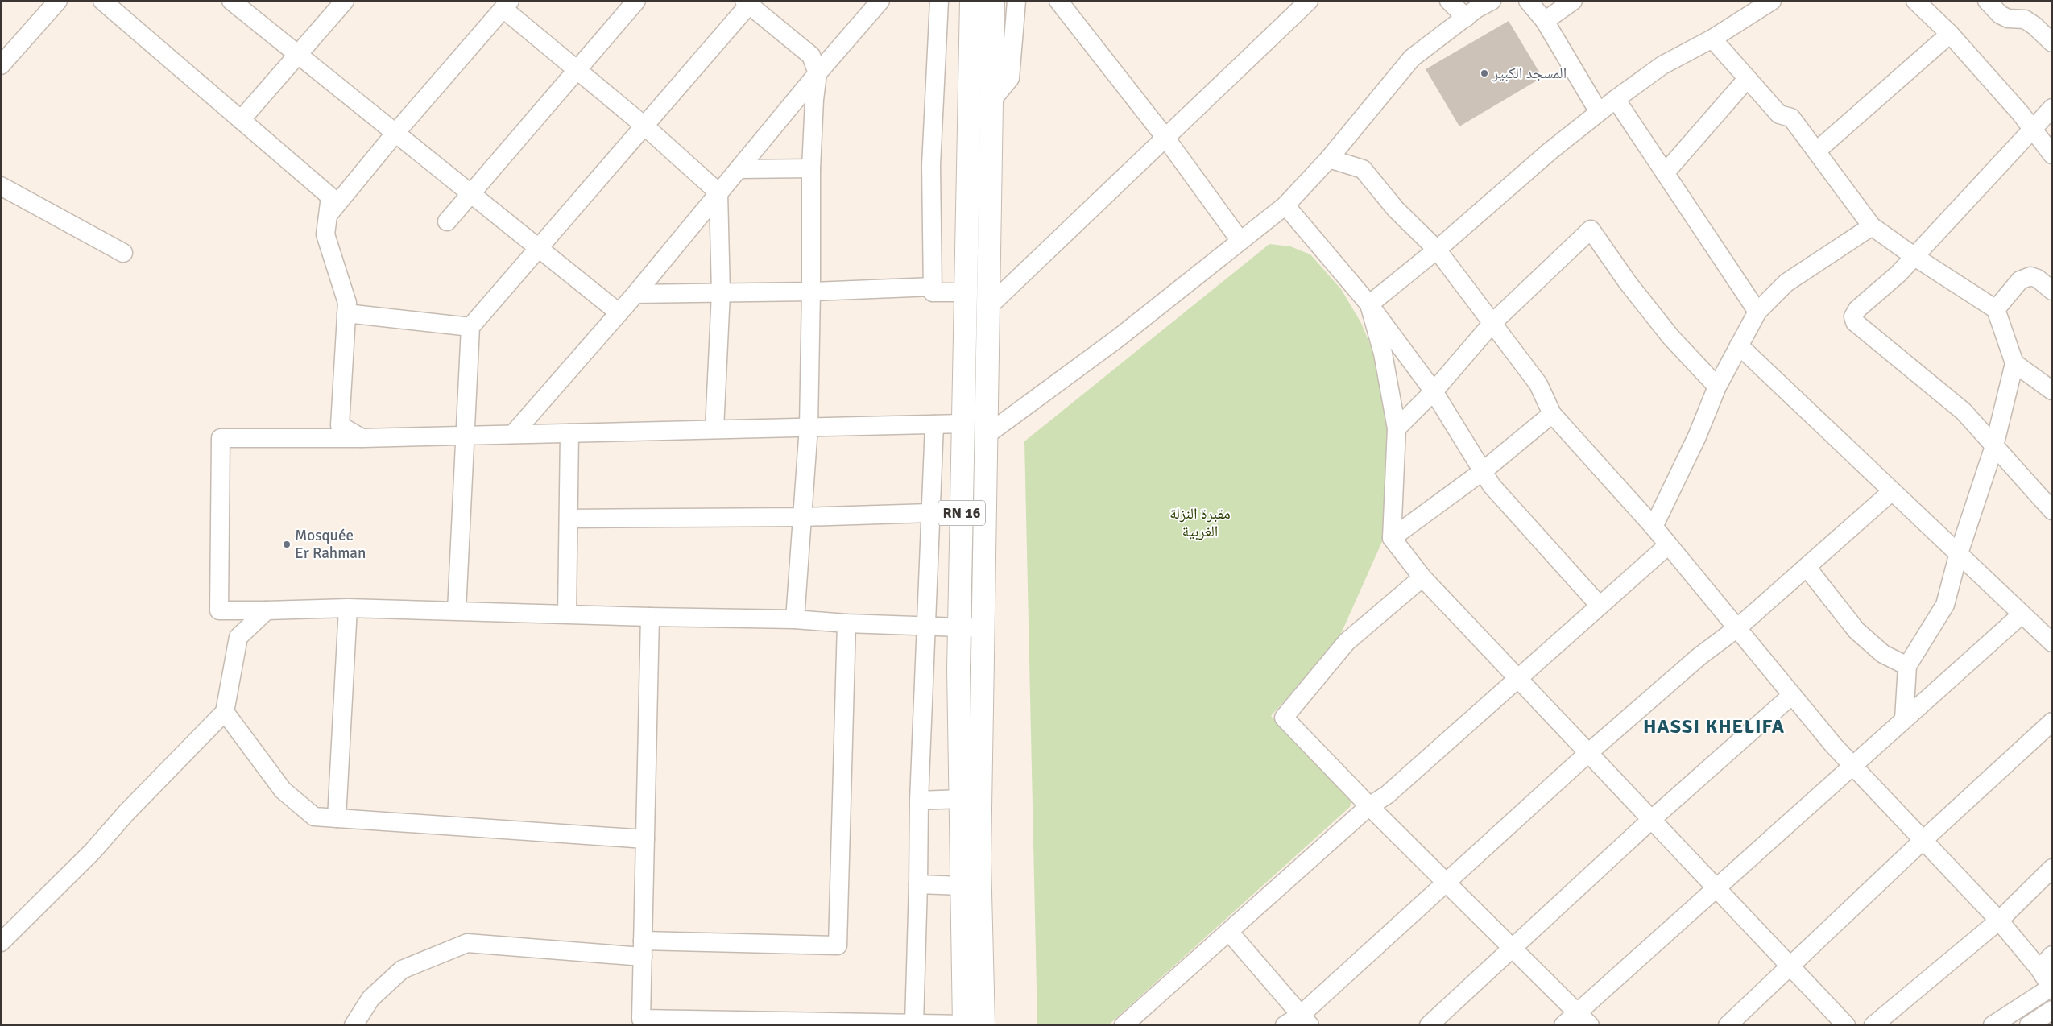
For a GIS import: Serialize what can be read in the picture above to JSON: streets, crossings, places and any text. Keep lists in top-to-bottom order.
{
  "streets": {
    "main road": ["RN 16"]
  },
  "districts": ["HASSI KHELIFA"],
  "parks": ["مقبرة النزلة الغربية"],
  "places": ["المسجد الكبير", "Mosquée Er Rahman"]
}
